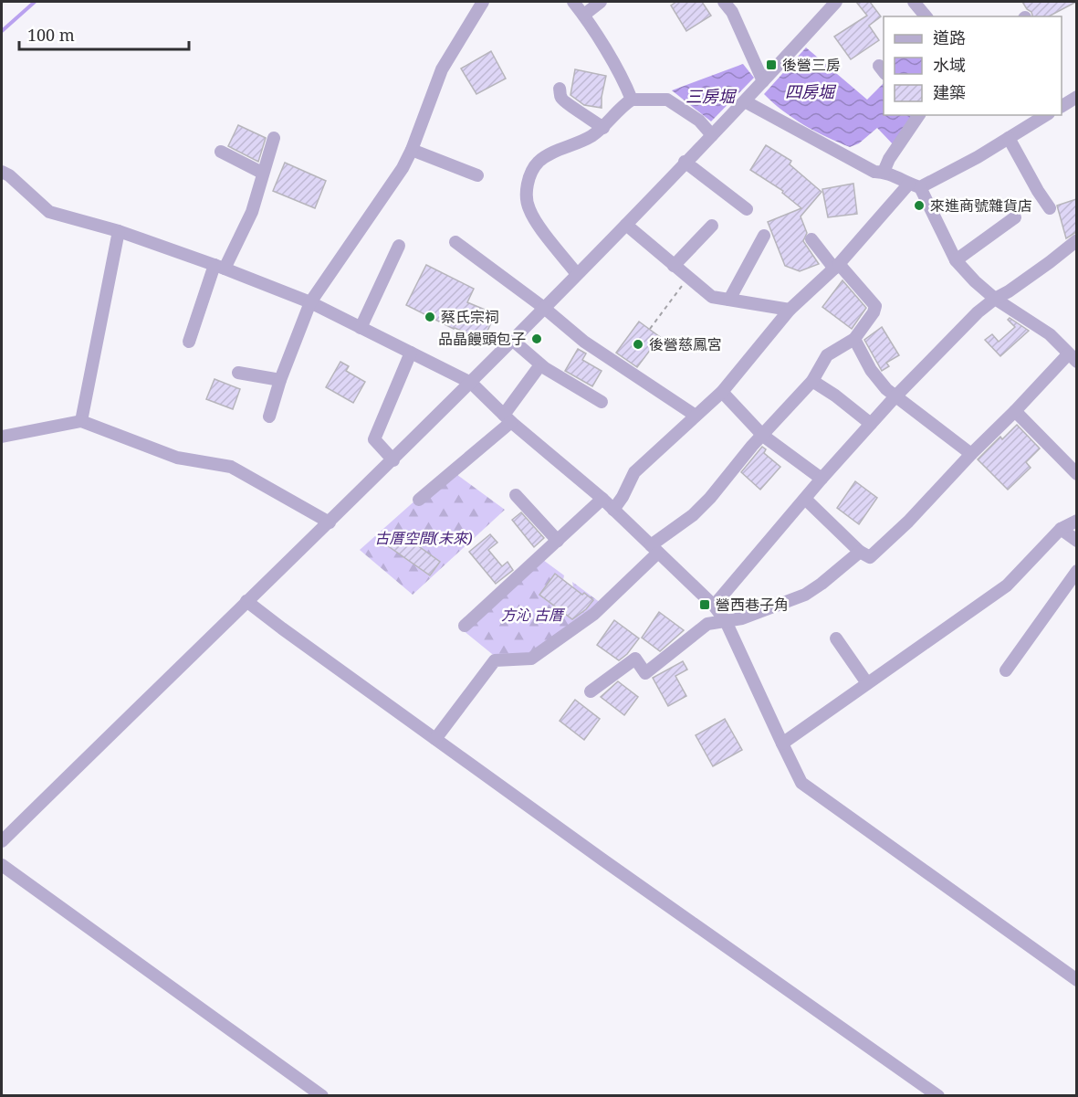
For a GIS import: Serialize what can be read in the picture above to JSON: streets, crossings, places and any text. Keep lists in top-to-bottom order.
{
  "water": ["四房堀", "三房堀"],
  "parks": ["古厝空間(未來)", "方沁 古厝"],
  "places": {
    "transit": ["後營三房", "營西巷子角"],
    "other": [
      "來進商號雜貨店",
      "蔡氏宗祠",
      "品晶饅頭包子",
      "後營慈鳳宮"
    ]
  },
  "legend": ["道路", "水域", "建築"],
  "scale_bar": "100 m"
}
